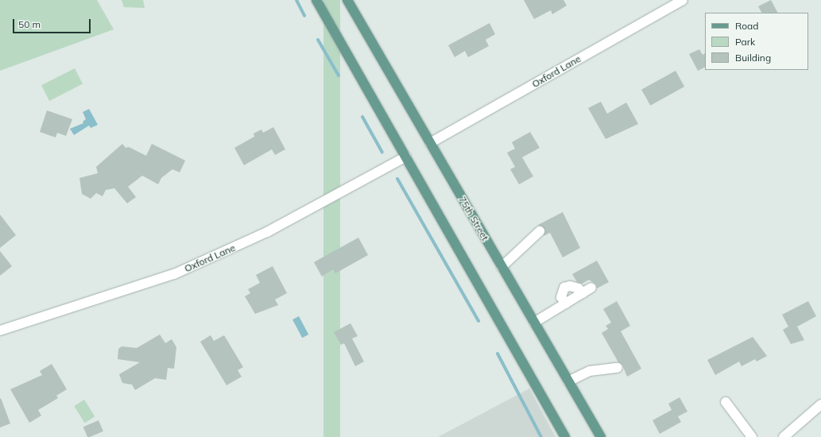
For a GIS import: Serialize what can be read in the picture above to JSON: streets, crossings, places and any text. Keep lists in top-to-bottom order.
{
  "streets": {
    "main road": ["75th Street"],
    "street": ["Oxford Lane"]
  },
  "crossings": [
    ["Oxford Lane", "75th Street"]
  ],
  "legend": ["Road", "Park", "Building"],
  "scale_bar": "50 m"
}
